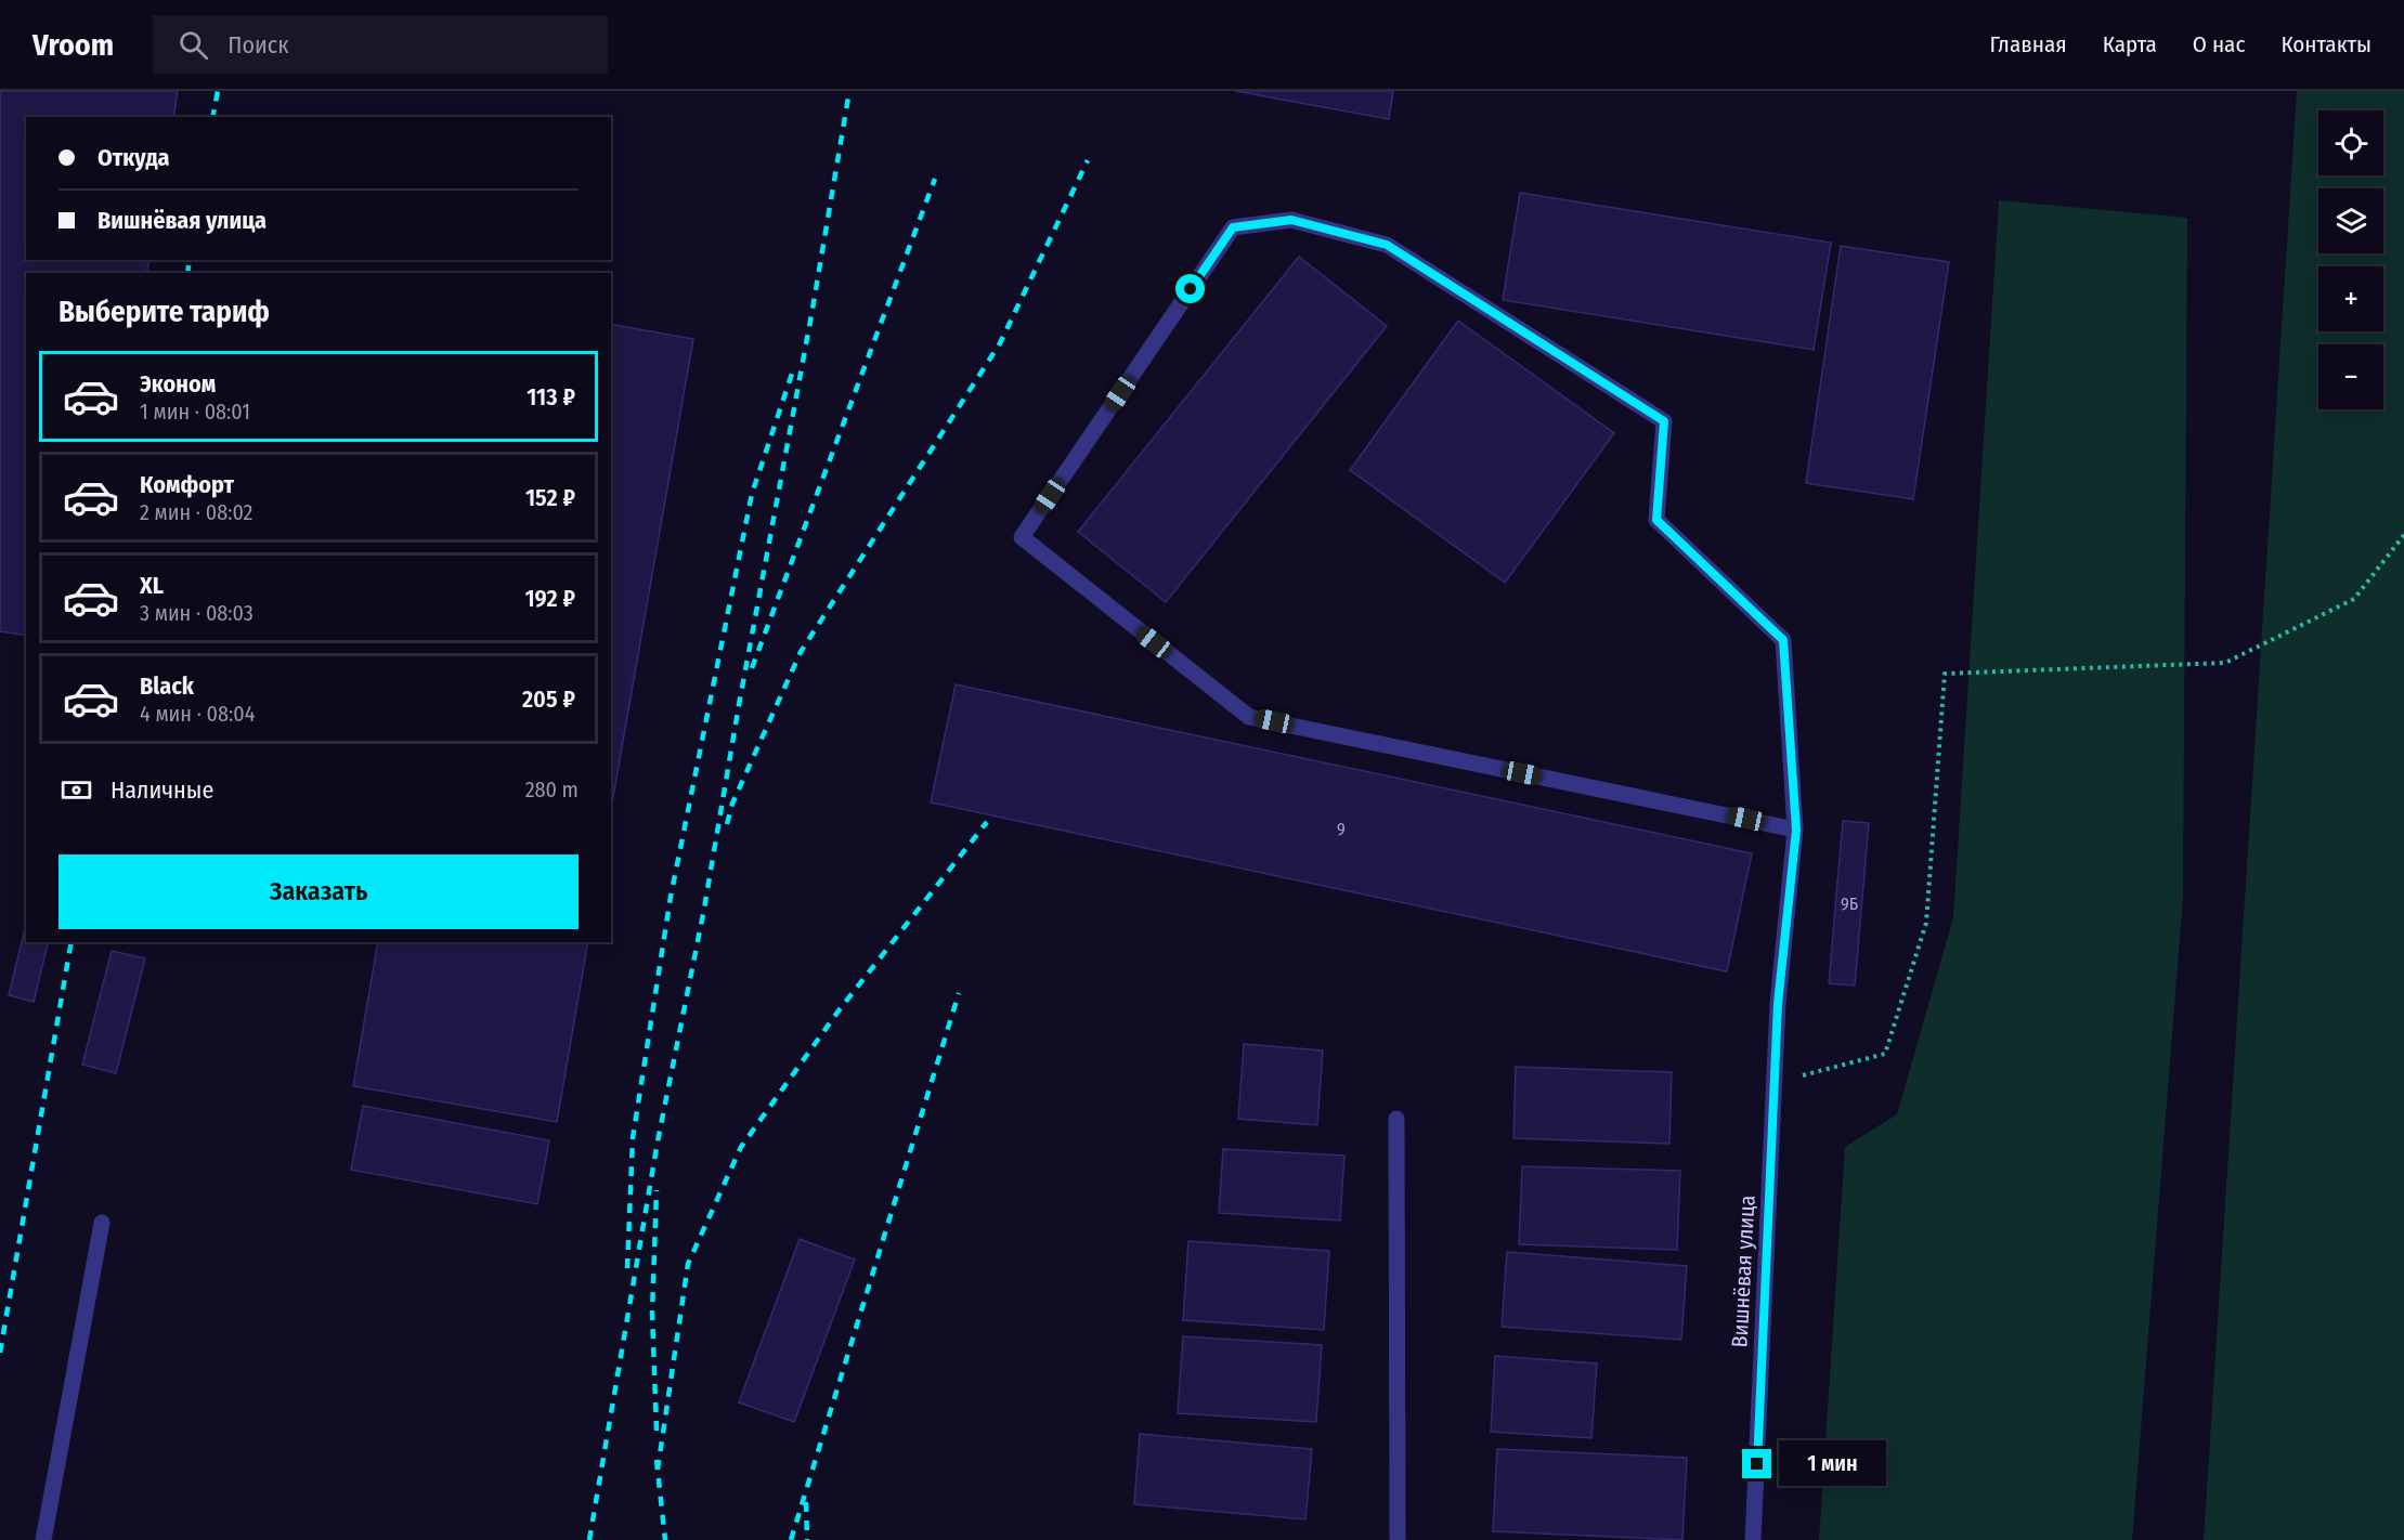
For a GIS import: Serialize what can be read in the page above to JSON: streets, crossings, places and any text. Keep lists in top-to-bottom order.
{
  "streets": {
    "street": ["Вишнёвая улица"]
  },
  "house_numbers": ["9", "9Б"],
  "page": {
    "header": "Vroom",
    "search": "Поиск",
    "nav": [
      "Главная",
      "Карта",
      "О нас",
      "Контакты"
    ],
    "map_buttons": ["+", "−"],
    "banner": ["Откуда", "Вишнёвая улица"],
    "heading": "Выберите тариф",
    "list": [
      {
        "name": "Эконом",
        "note": "1 мин · 08:01",
        "value": "113 ₽"
      },
      {
        "name": "Комфорт",
        "note": "2 мин · 08:02",
        "value": "152 ₽"
      },
      {
        "name": "XL",
        "note": "3 мин · 08:03",
        "value": "192 ₽"
      },
      {
        "name": "Black",
        "note": "4 мин · 08:04",
        "value": "205 ₽"
      }
    ],
    "pay": ["Наличные", "280 m"],
    "buttons": "Заказать",
    "bubble": "1 мин"
  }
}
